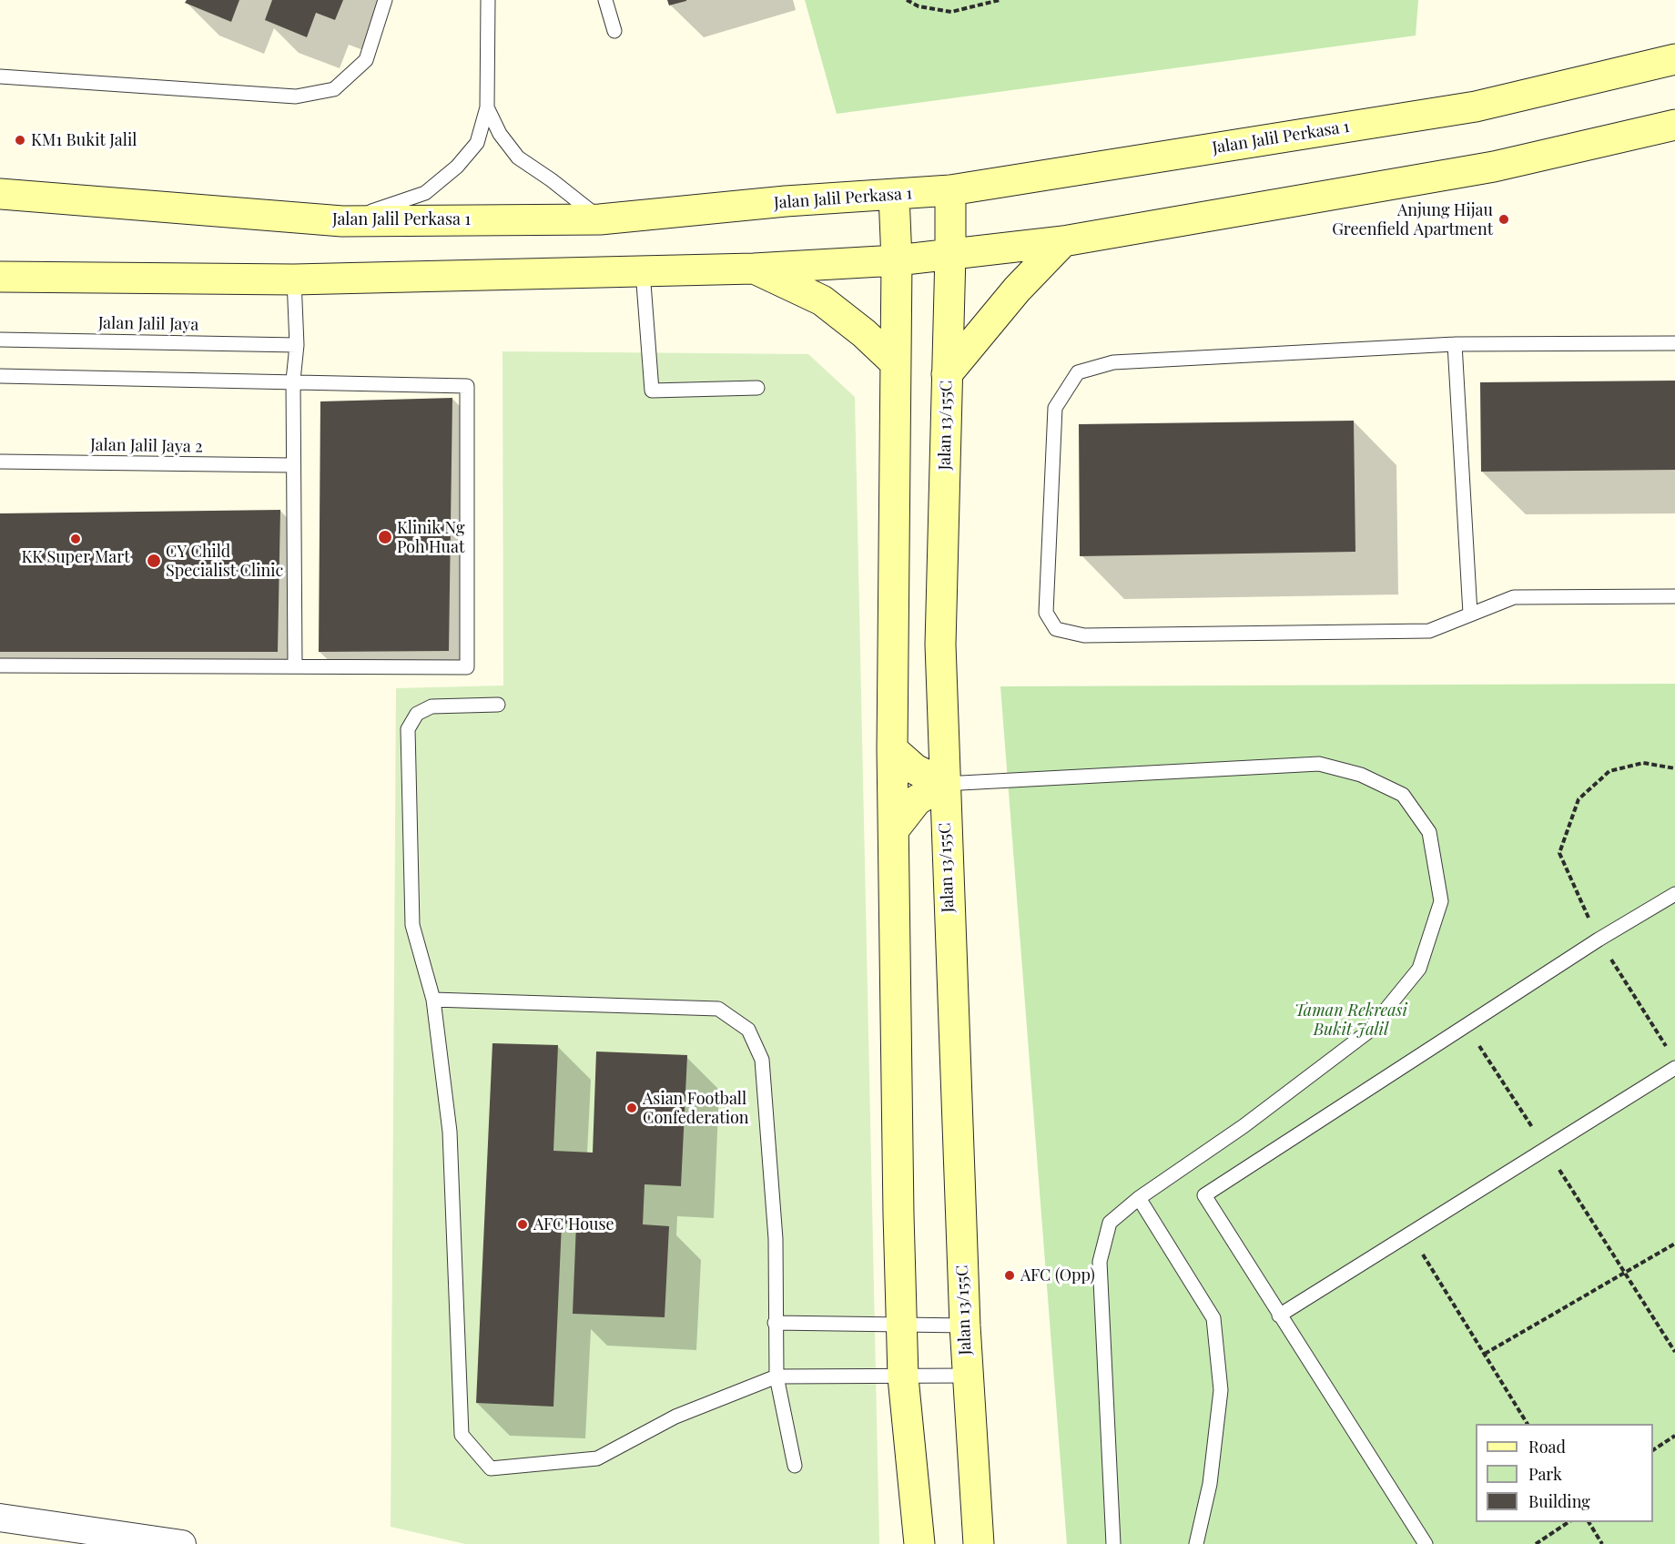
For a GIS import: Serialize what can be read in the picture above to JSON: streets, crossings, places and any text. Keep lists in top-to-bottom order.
{
  "streets": {
    "main road": ["Jalan Jalil Perkasa 1", "Jalan 13/155C"],
    "lane": ["Jalan Jalil Jaya", "Jalan Jalil Jaya 2"]
  },
  "crossings": [
    ["Jalan Jalil Perkasa 1", "Jalan 13/155C"]
  ],
  "parks": ["Taman Rekreasi Bukit Jalil"],
  "places": [
    "KM1 Bukit Jalil",
    "Anjung Hijau Greenfield Apartment",
    "Klinik Ng Poh Huat",
    "KK Super Mart",
    "CY Child Specialist Clinic",
    "Asian Football Confederation",
    "AFC House",
    "AFC (Opp)"
  ],
  "legend": ["Road", "Park", "Building"]
}
